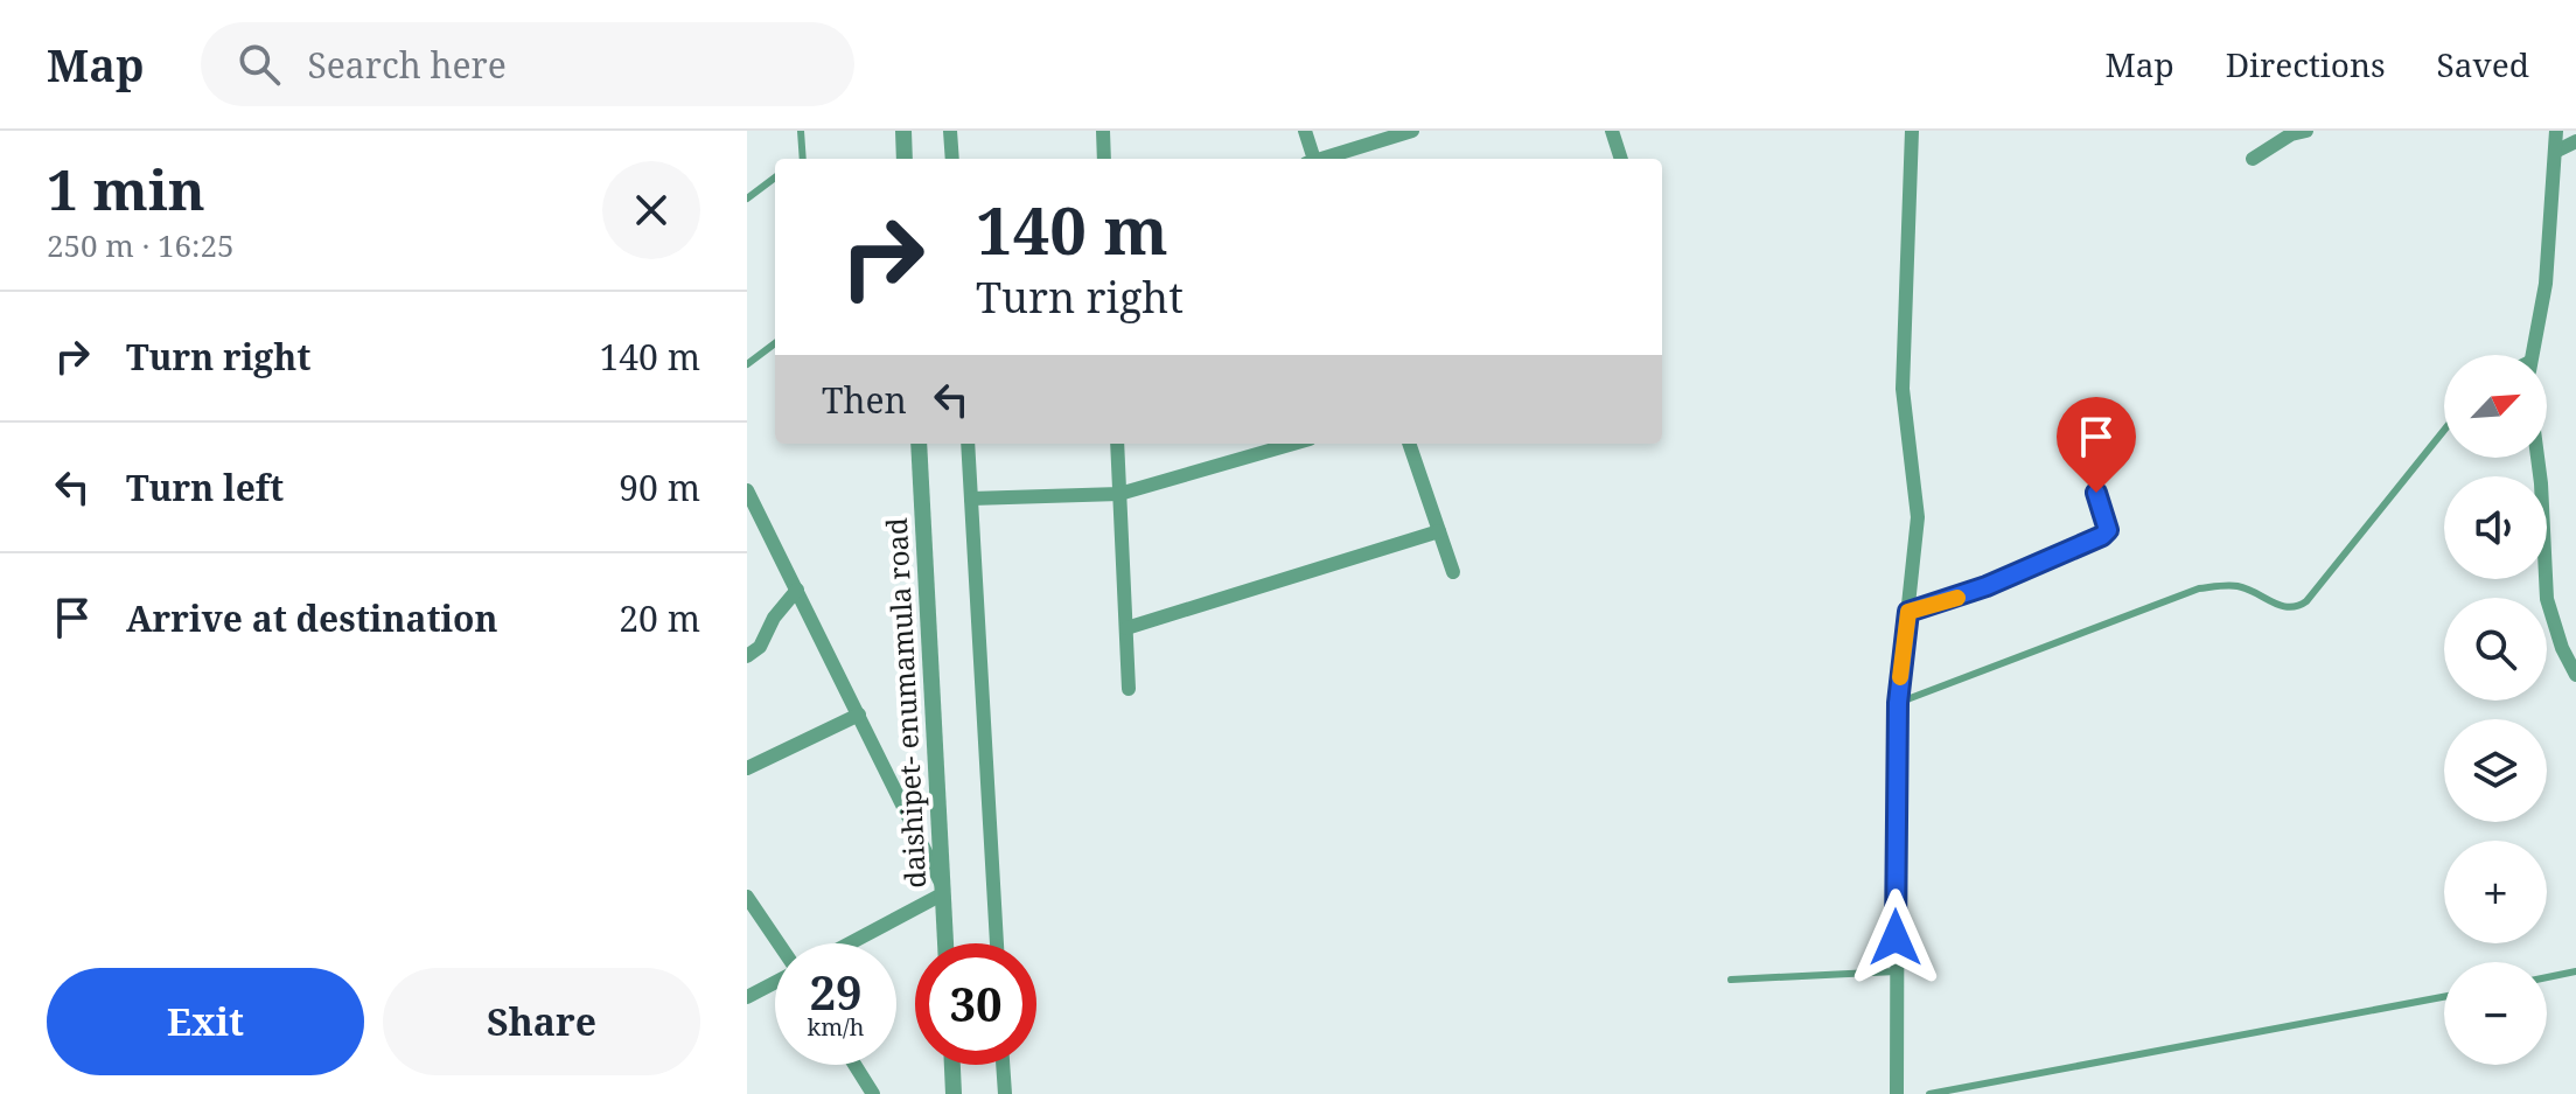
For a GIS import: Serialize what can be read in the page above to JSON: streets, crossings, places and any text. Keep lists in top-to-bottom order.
{
  "streets": {
    "street": ["daishipet- enumamula road"]
  },
  "north": "top right",
  "page": {
    "header": "Map",
    "search": "Search here",
    "nav": ["Map", "Directions", "Saved"],
    "heading": ["1 min", "250 m · 16:25"],
    "turn": ["140 m", "Turn right"],
    "list": [
      {
        "name": "Turn right",
        "value": "140 m"
      },
      {
        "name": "Turn left",
        "value": "90 m"
      },
      {
        "name": "Arrive at destination",
        "value": "20 m"
      }
    ],
    "map_buttons": ["+", "−"],
    "then": "Then",
    "speed": "29 km/h",
    "limit": "30",
    "buttons": ["Exit", "Share"]
  }
}
